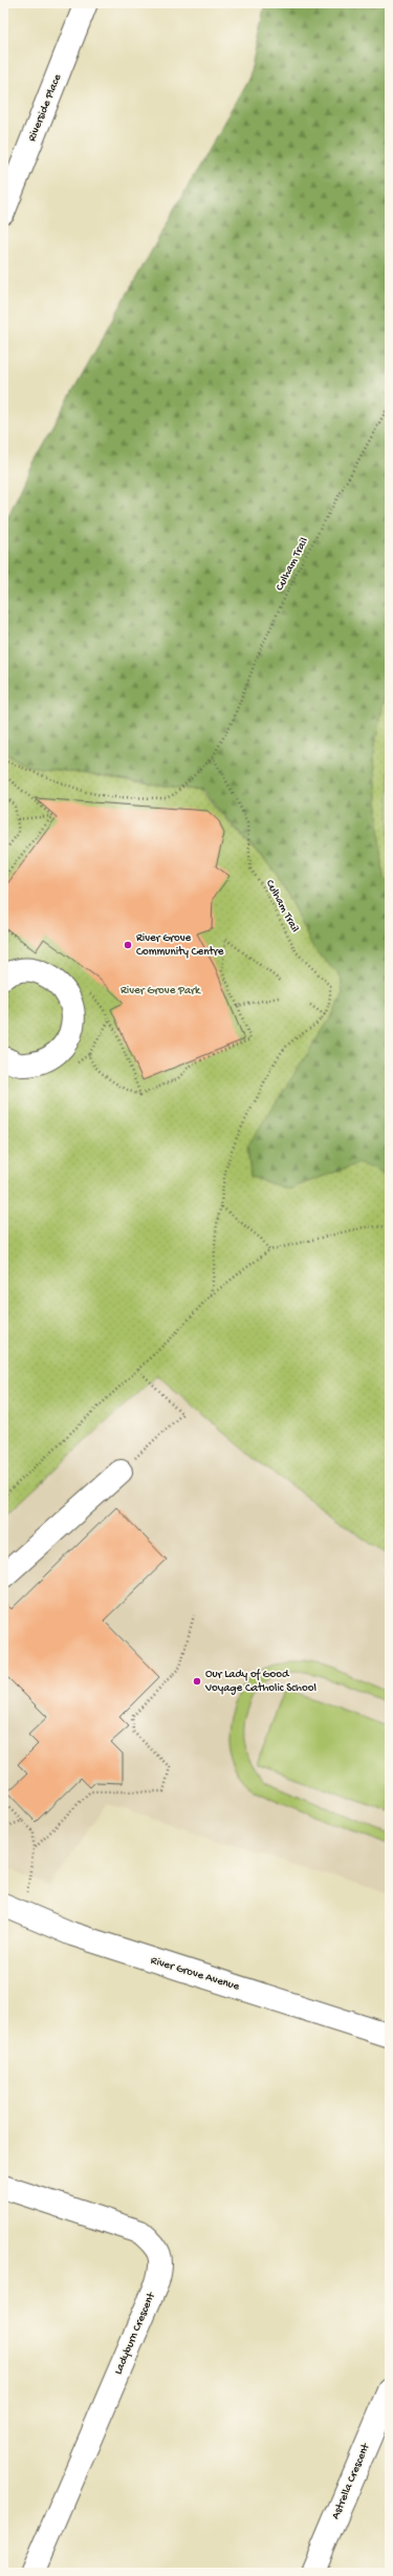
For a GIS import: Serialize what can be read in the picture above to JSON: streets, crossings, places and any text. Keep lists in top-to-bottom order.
{
  "streets": {
    "street": [
      "Riverside Place",
      "River Grove Avenue",
      "Ladyburn Crescent",
      "Astrella Crescent"
    ],
    "path": ["Culham Trail"]
  },
  "parks": ["River Grove Park"],
  "places": ["River Grove Community Centre", "Our Lady of Good Voyage Catholic School"]
}
